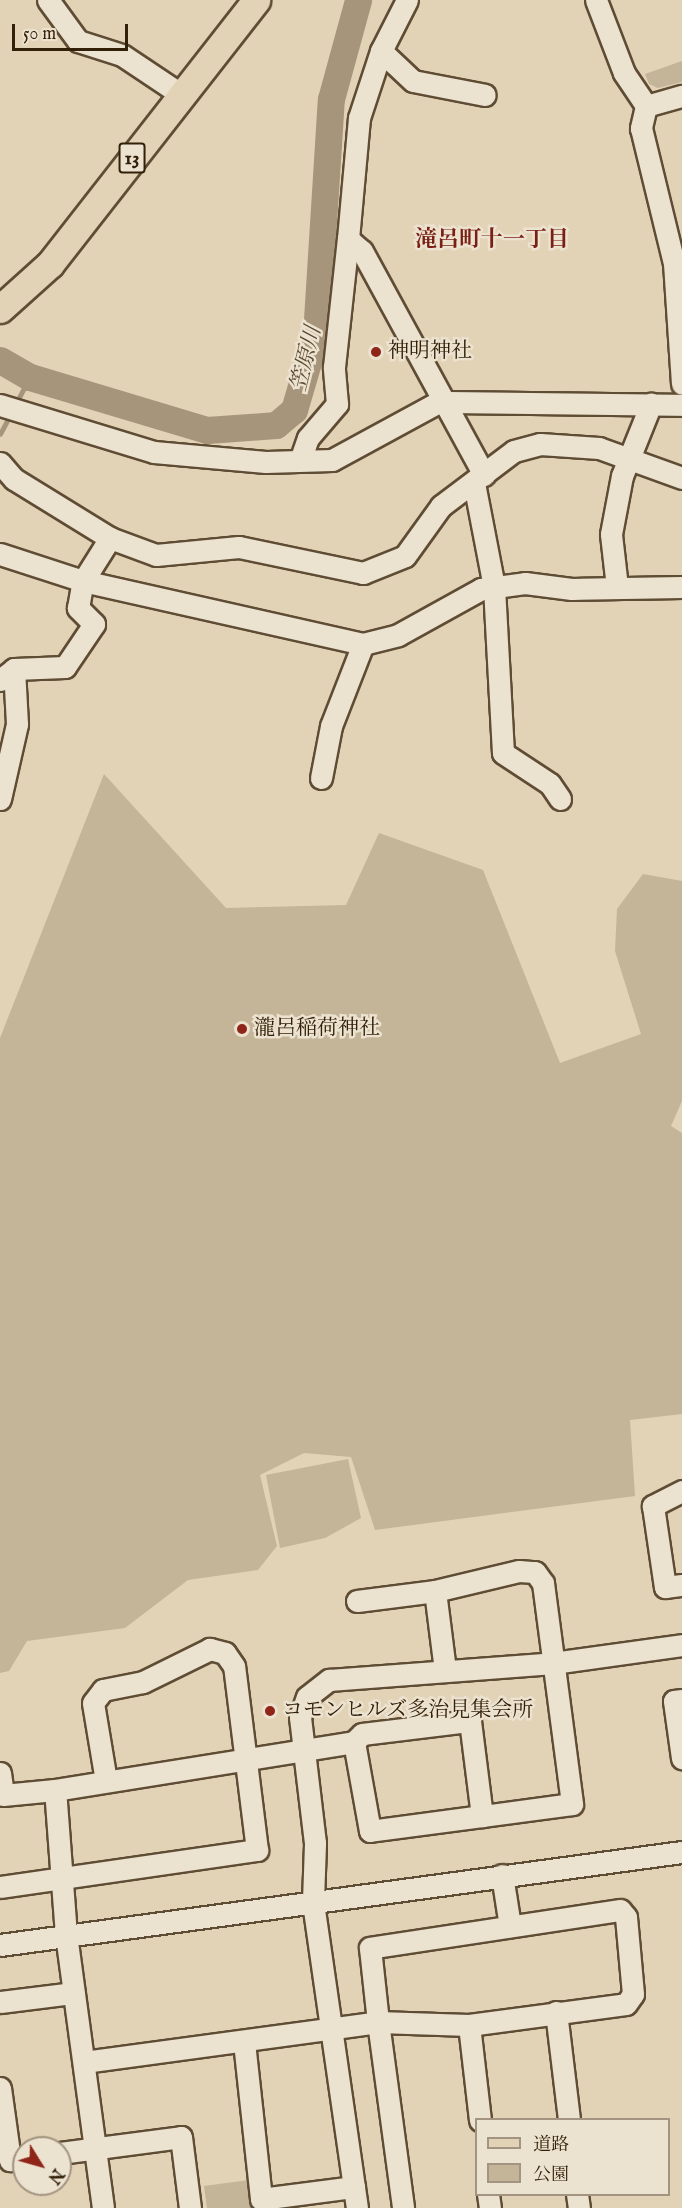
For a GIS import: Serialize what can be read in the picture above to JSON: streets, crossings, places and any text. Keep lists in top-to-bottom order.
{
  "streets": {
    "main road": ["13"]
  },
  "districts": ["滝呂町十一丁目"],
  "water": ["笠原川"],
  "places": ["神明神社", "瀧呂稲荷神社", "コモンヒルズ多治見集会所"],
  "legend": ["道路", "公園"],
  "scale_bar": "50 m",
  "north": "bottom right"
}
